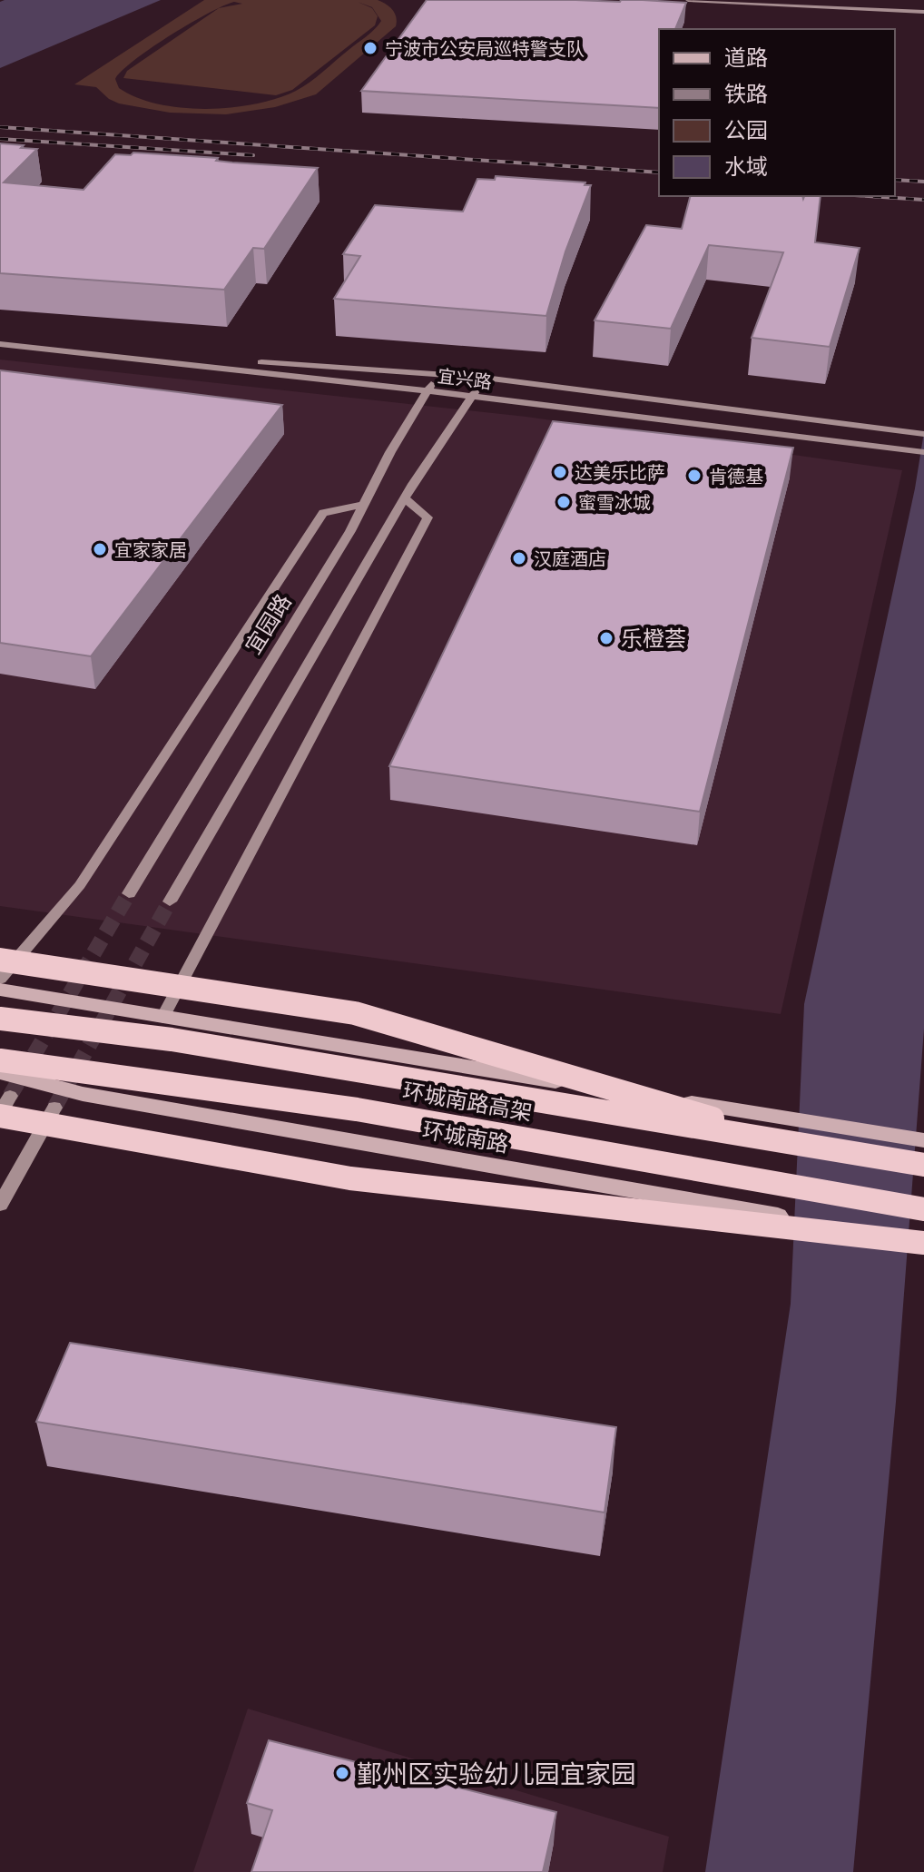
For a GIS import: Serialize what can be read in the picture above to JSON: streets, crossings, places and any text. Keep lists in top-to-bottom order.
{
  "streets": {
    "highway": ["环城南路高架"],
    "main road": ["宜兴路", "宜园路", "环城南路"]
  },
  "crossings": [
    ["宜兴路", "宜园路"]
  ],
  "places": [
    "宁波市公安局巡特警支队",
    "达美乐比萨",
    "肯德基",
    "蜜雪冰城",
    "宜家家居",
    "汉庭酒店",
    "乐橙荟",
    "鄞州区实验幼儿园宜家园"
  ],
  "legend": [
    "道路",
    "铁路",
    "公园",
    "水域"
  ]
}
